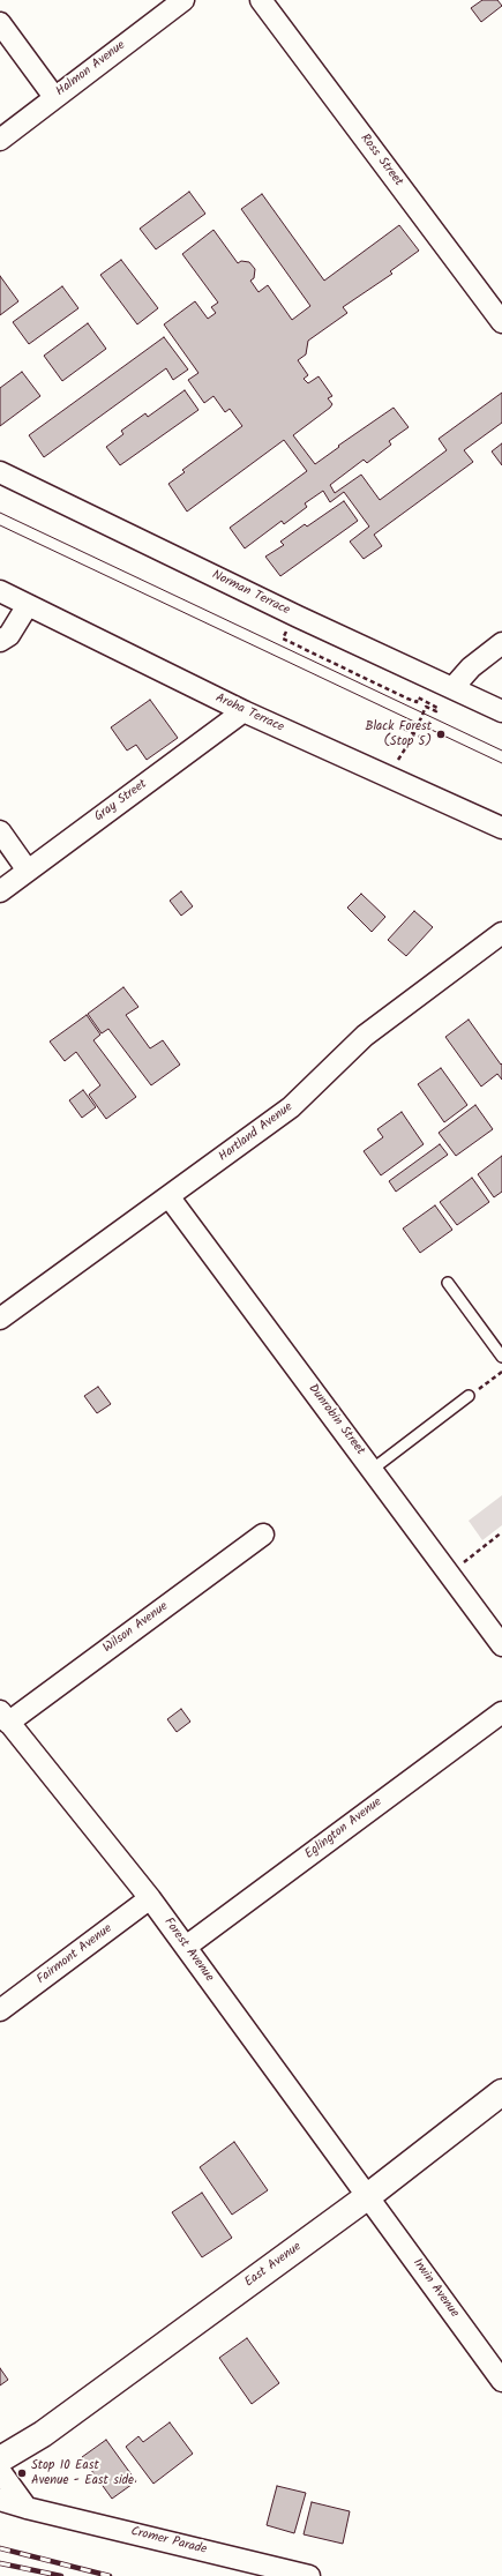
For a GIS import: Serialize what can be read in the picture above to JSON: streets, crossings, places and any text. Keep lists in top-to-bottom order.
{
  "streets": {
    "street": [
      "Halmon Avenue",
      "Ross Street",
      "Norman Terrace",
      "Aroha Terrace",
      "Gray Street",
      "Hartland Avenue",
      "Dunrobin Street",
      "Wilson Avenue",
      "Eglington Avenue",
      "Forest Avenue",
      "Fairmont Avenue",
      "East Avenue",
      "Irwin Avenue",
      "Cromer Parade"
    ]
  },
  "crossings": [
    ["Aroha Terrace", "Gray Street"],
    ["Hartland Avenue", "Dunrobin Street"],
    ["Wilson Avenue", "Forest Avenue"],
    ["Eglington Avenue", "Forest Avenue"],
    ["Forest Avenue", "Fairmont Avenue"],
    ["Forest Avenue", "East Avenue"],
    ["Forest Avenue", "Irwin Avenue"],
    ["East Avenue", "Irwin Avenue"]
  ],
  "places": ["Black Forest (Stop 5)", "Stop 10 East Avenue - East side"]
}
